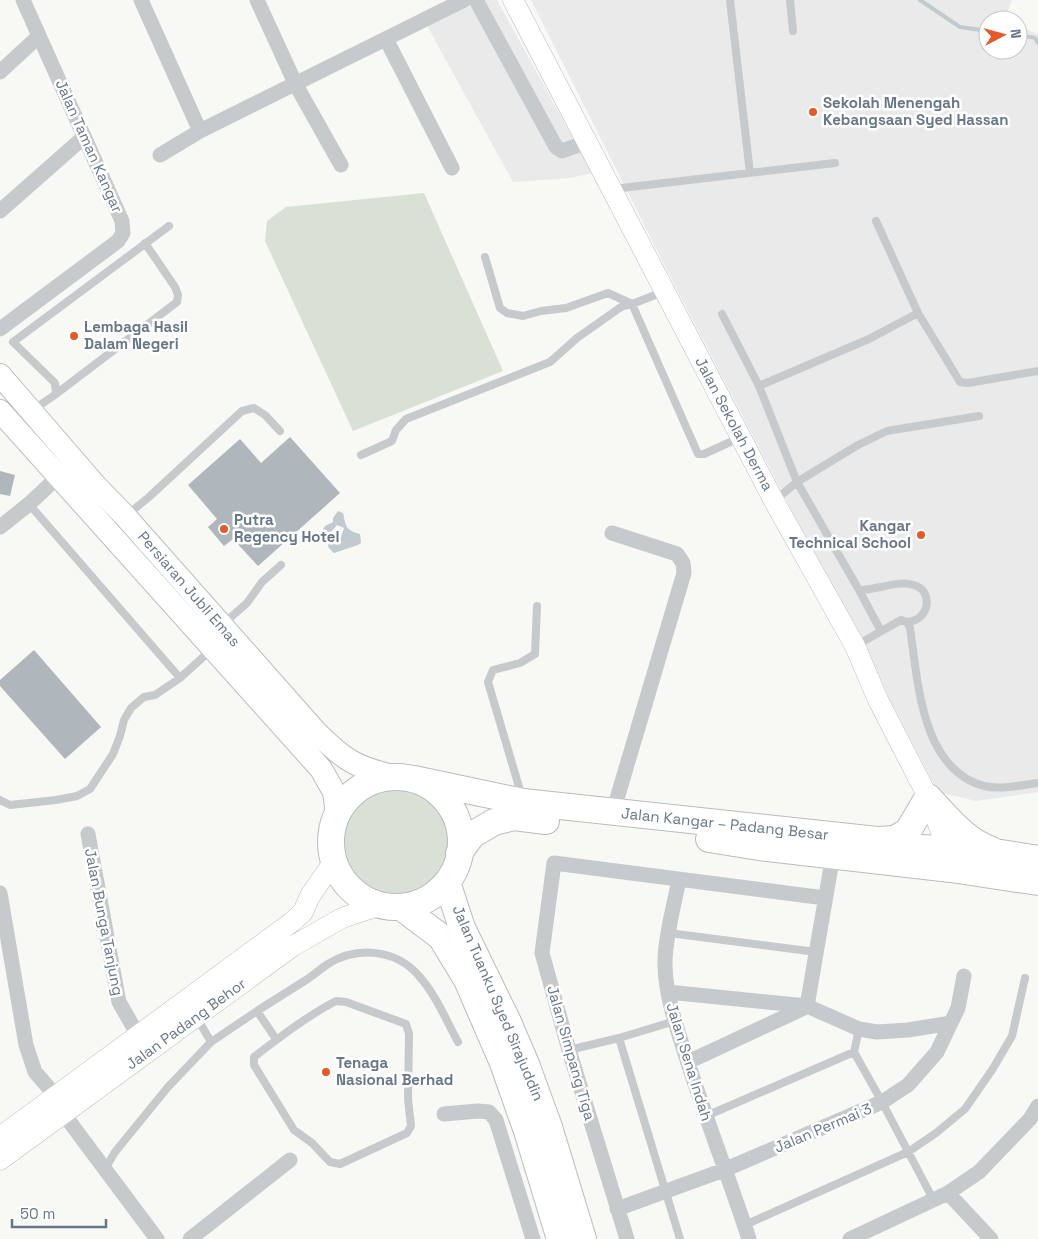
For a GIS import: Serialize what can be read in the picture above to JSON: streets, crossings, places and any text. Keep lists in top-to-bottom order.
{
  "streets": {
    "highway": ["Jalan Kangar – Padang Besar", "Jalan Tuanku Syed Sirajuddin"],
    "main road": ["Persiaran Jubli Emas"],
    "street": [
      "Jalan Taman Kangar",
      "Jalan Sekolah Derma",
      "Jalan Bunga Tanjung",
      "Jalan Padang Behor",
      "Jalan Simpang Tiga",
      "Jalan Sena Indah",
      "Jalan Permai 3"
    ]
  },
  "crossings": [
    ["Jalan Sekolah Derma", "Jalan Kangar – Padang Besar"],
    ["Persiaran Jubli Emas", "Jalan Kangar – Padang Besar"],
    ["Persiaran Jubli Emas", "Jalan Tuanku Syed Sirajuddin"],
    ["Persiaran Jubli Emas", "Jalan Padang Behor"],
    ["Jalan Kangar – Padang Besar", "Jalan Tuanku Syed Sirajuddin"],
    ["Jalan Kangar – Padang Besar", "Jalan Padang Behor"],
    ["Jalan Bunga Tanjung", "Jalan Padang Behor"],
    ["Jalan Tuanku Syed Sirajuddin", "Jalan Padang Behor"],
    ["Jalan Simpang Tiga", "Jalan Sena Indah"],
    ["Jalan Simpang Tiga", "Jalan Permai 3"],
    ["Jalan Sena Indah", "Jalan Permai 3"]
  ],
  "places": [
    "Sekolah Menengah Kebangsaan Syed Hassan",
    "Lembaga Hasil Dalam Negeri",
    "Putra Regency Hotel",
    "Kangar Technical School",
    "Tenaga Nasional Berhad"
  ],
  "scale_bar": "50 m",
  "north": "right"
}
